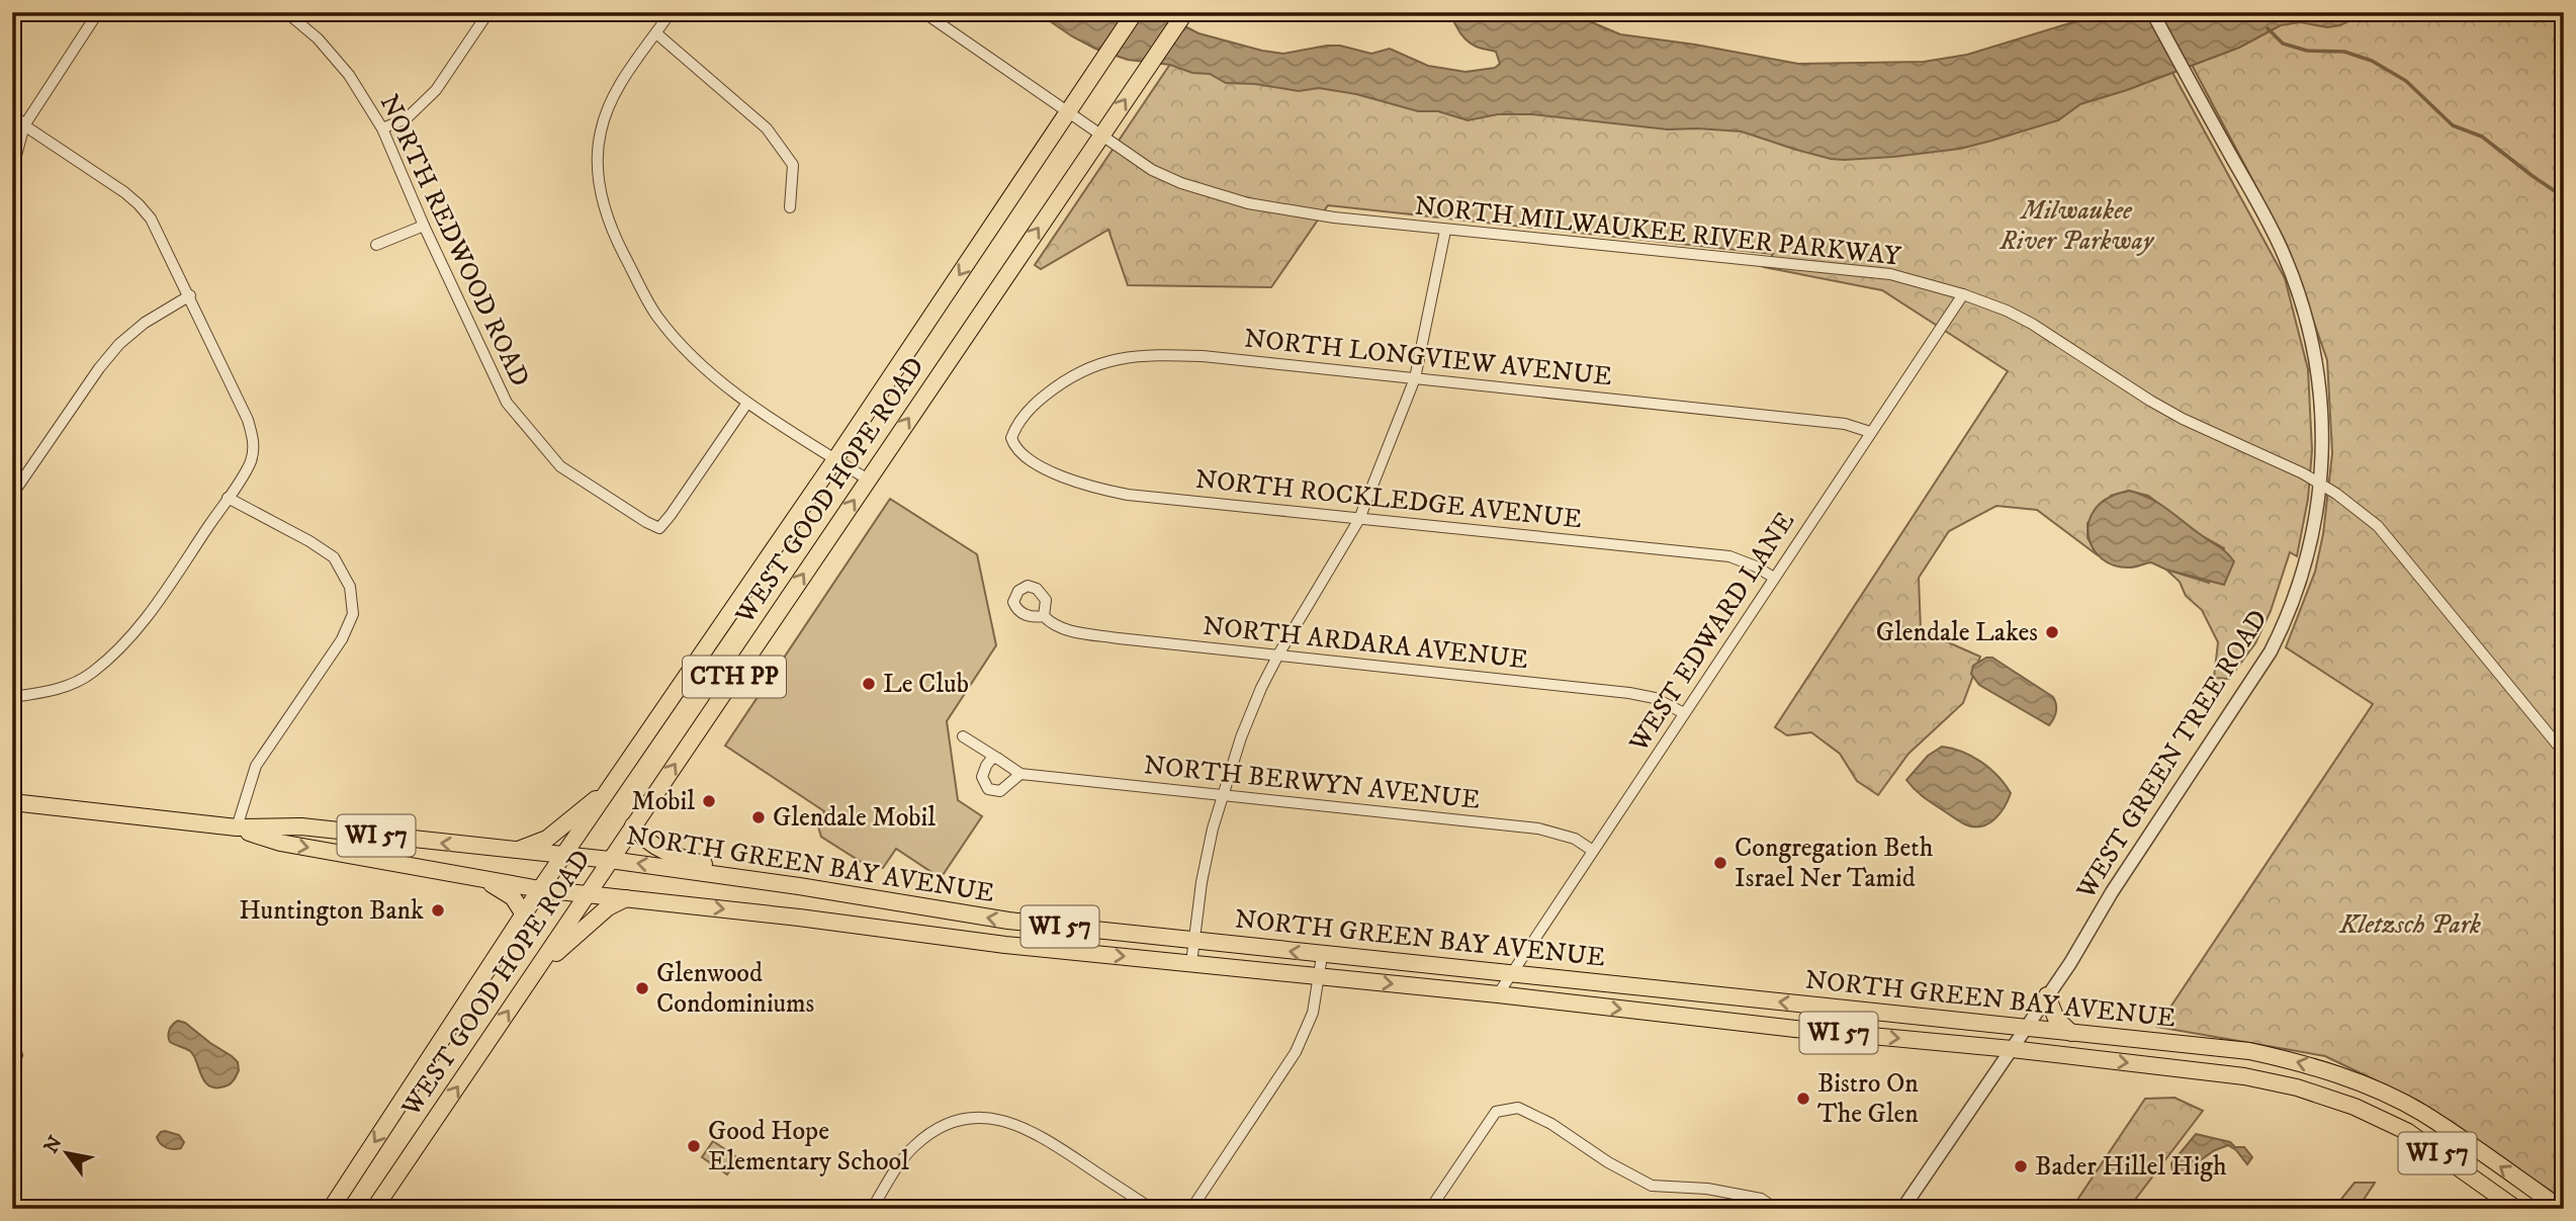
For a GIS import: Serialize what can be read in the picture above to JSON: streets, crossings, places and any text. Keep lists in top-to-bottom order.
{
  "streets": {
    "main road": [
      "WEST GOOD HOPE ROAD",
      "CTH PP",
      "WI 57",
      "NORTH GREEN BAY AVENUE"
    ],
    "street": [
      "NORTH MILWAUKEE RIVER PARKWAY",
      "NORTH REDWOOD ROAD",
      "NORTH LONGVIEW AVENUE",
      "NORTH ROCKLEDGE AVENUE",
      "WEST EDWARD LANE",
      "NORTH ARDARA AVENUE",
      "WEST GREEN TREE ROAD",
      "NORTH BERWYN AVENUE"
    ]
  },
  "crossings": [
    ["NORTH MILWAUKEE RIVER PARKWAY", "WEST GOOD HOPE ROAD"],
    ["NORTH MILWAUKEE RIVER PARKWAY", "WEST EDWARD LANE"],
    ["NORTH MILWAUKEE RIVER PARKWAY", "WEST GREEN TREE ROAD"],
    ["NORTH LONGVIEW AVENUE", "NORTH ROCKLEDGE AVENUE"],
    ["NORTH LONGVIEW AVENUE", "WEST EDWARD LANE"],
    ["WEST GOOD HOPE ROAD", "NORTH GREEN BAY AVENUE"],
    ["NORTH ROCKLEDGE AVENUE", "WEST EDWARD LANE"],
    ["WEST EDWARD LANE", "NORTH ARDARA AVENUE"],
    ["WEST EDWARD LANE", "NORTH BERWYN AVENUE"],
    ["WEST EDWARD LANE", "NORTH GREEN BAY AVENUE"],
    ["WEST GREEN TREE ROAD", "NORTH GREEN BAY AVENUE"]
  ],
  "parks": ["Milwaukee River Parkway", "Kletzsch Park"],
  "places": [
    "Glendale Lakes",
    "Le Club",
    "Mobil",
    "Glendale Mobil",
    "Congregation Beth Israel Ner Tamid",
    "Huntington Bank",
    "Glenwood Condominiums",
    "Bistro On The Glen",
    "Good Hope Elementary School",
    "Bader Hillel High"
  ],
  "north": "top left"
}
